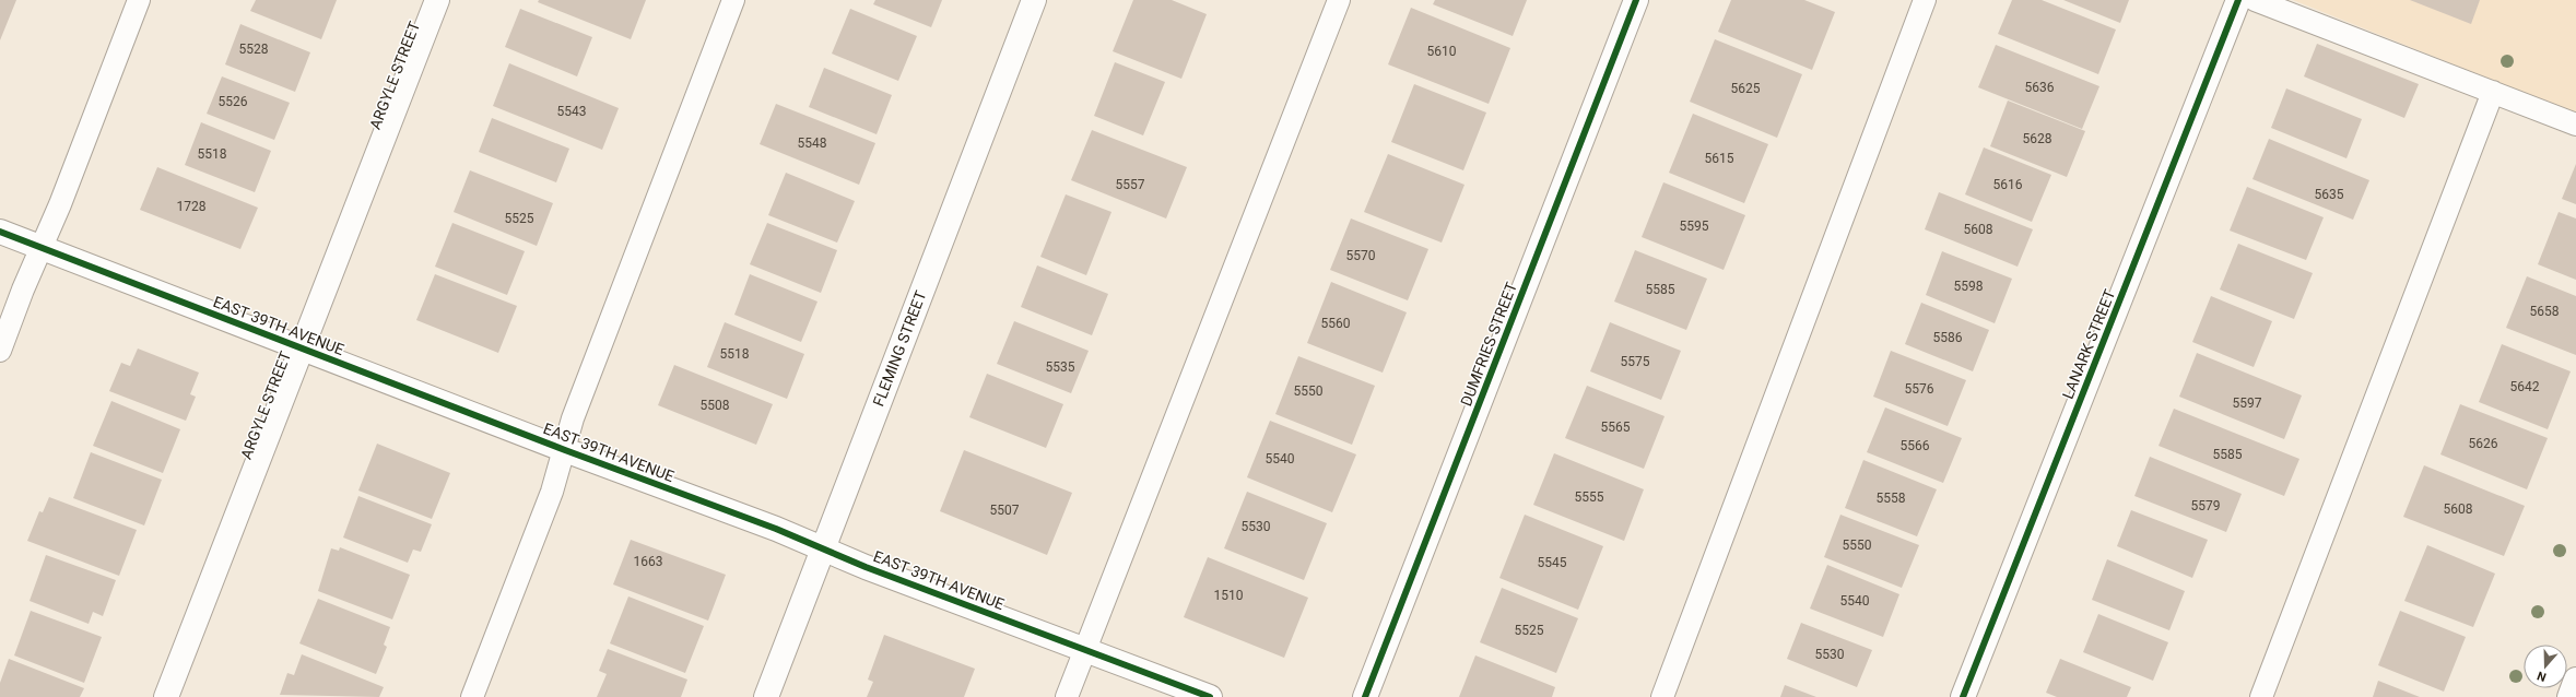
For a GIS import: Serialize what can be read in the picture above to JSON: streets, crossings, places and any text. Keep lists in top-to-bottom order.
{
  "streets": {
    "street": [
      "ARGYLE STREET",
      "EAST 39TH AVENUE",
      "DUMFRIES STREET",
      "LANARK STREET",
      "FLEMING STREET"
    ]
  },
  "crossings": [
    ["ARGYLE STREET", "EAST 39TH AVENUE"],
    ["EAST 39TH AVENUE", "FLEMING STREET"]
  ],
  "house_numbers": [
    "5528",
    "5610",
    "5636",
    "5625",
    "5526",
    "5543",
    "5628",
    "5548",
    "5518",
    "5615",
    "5557",
    "5616",
    "5635",
    "1728",
    "5525",
    "5595",
    "5608",
    "5570",
    "5598",
    "5585",
    "5658",
    "5560",
    "5586",
    "5518",
    "5575",
    "5535",
    "5642",
    "5576",
    "5550",
    "5597",
    "5508",
    "5565",
    "5626",
    "5566",
    "5585",
    "5540",
    "5555",
    "5558",
    "5579",
    "5608",
    "5507",
    "5530",
    "5550",
    "1663",
    "5545",
    "1510",
    "5540",
    "5525",
    "5530"
  ],
  "north": "bottom"
}
